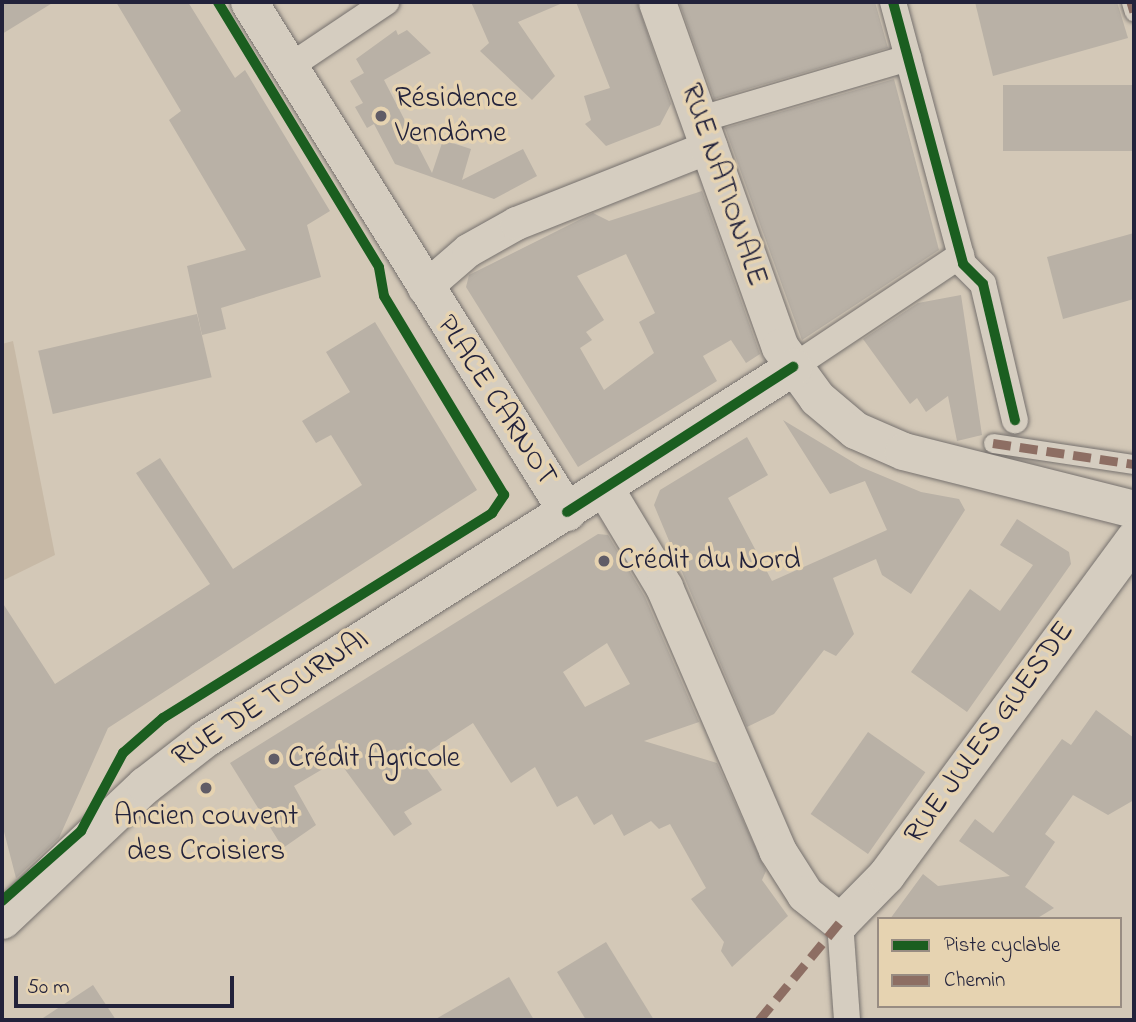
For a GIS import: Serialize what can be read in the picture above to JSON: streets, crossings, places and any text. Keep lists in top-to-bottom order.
{
  "streets": {
    "main road": [
      "RUE NATIONALE",
      "PLACE CARNOT",
      "RUE DE TOURNAI",
      "RUE JULES GUESDE"
    ]
  },
  "crossings": [
    ["RUE NATIONALE", "PLACE CARNOT"],
    ["PLACE CARNOT", "RUE DE TOURNAI"]
  ],
  "places": [
    "Résidence Vendôme",
    "Crédit du Nord",
    "Crédit Agricole",
    "Ancien couvent des Croisiers"
  ],
  "legend": ["Piste cyclable", "Chemin"],
  "scale_bar": "50 m"
}
